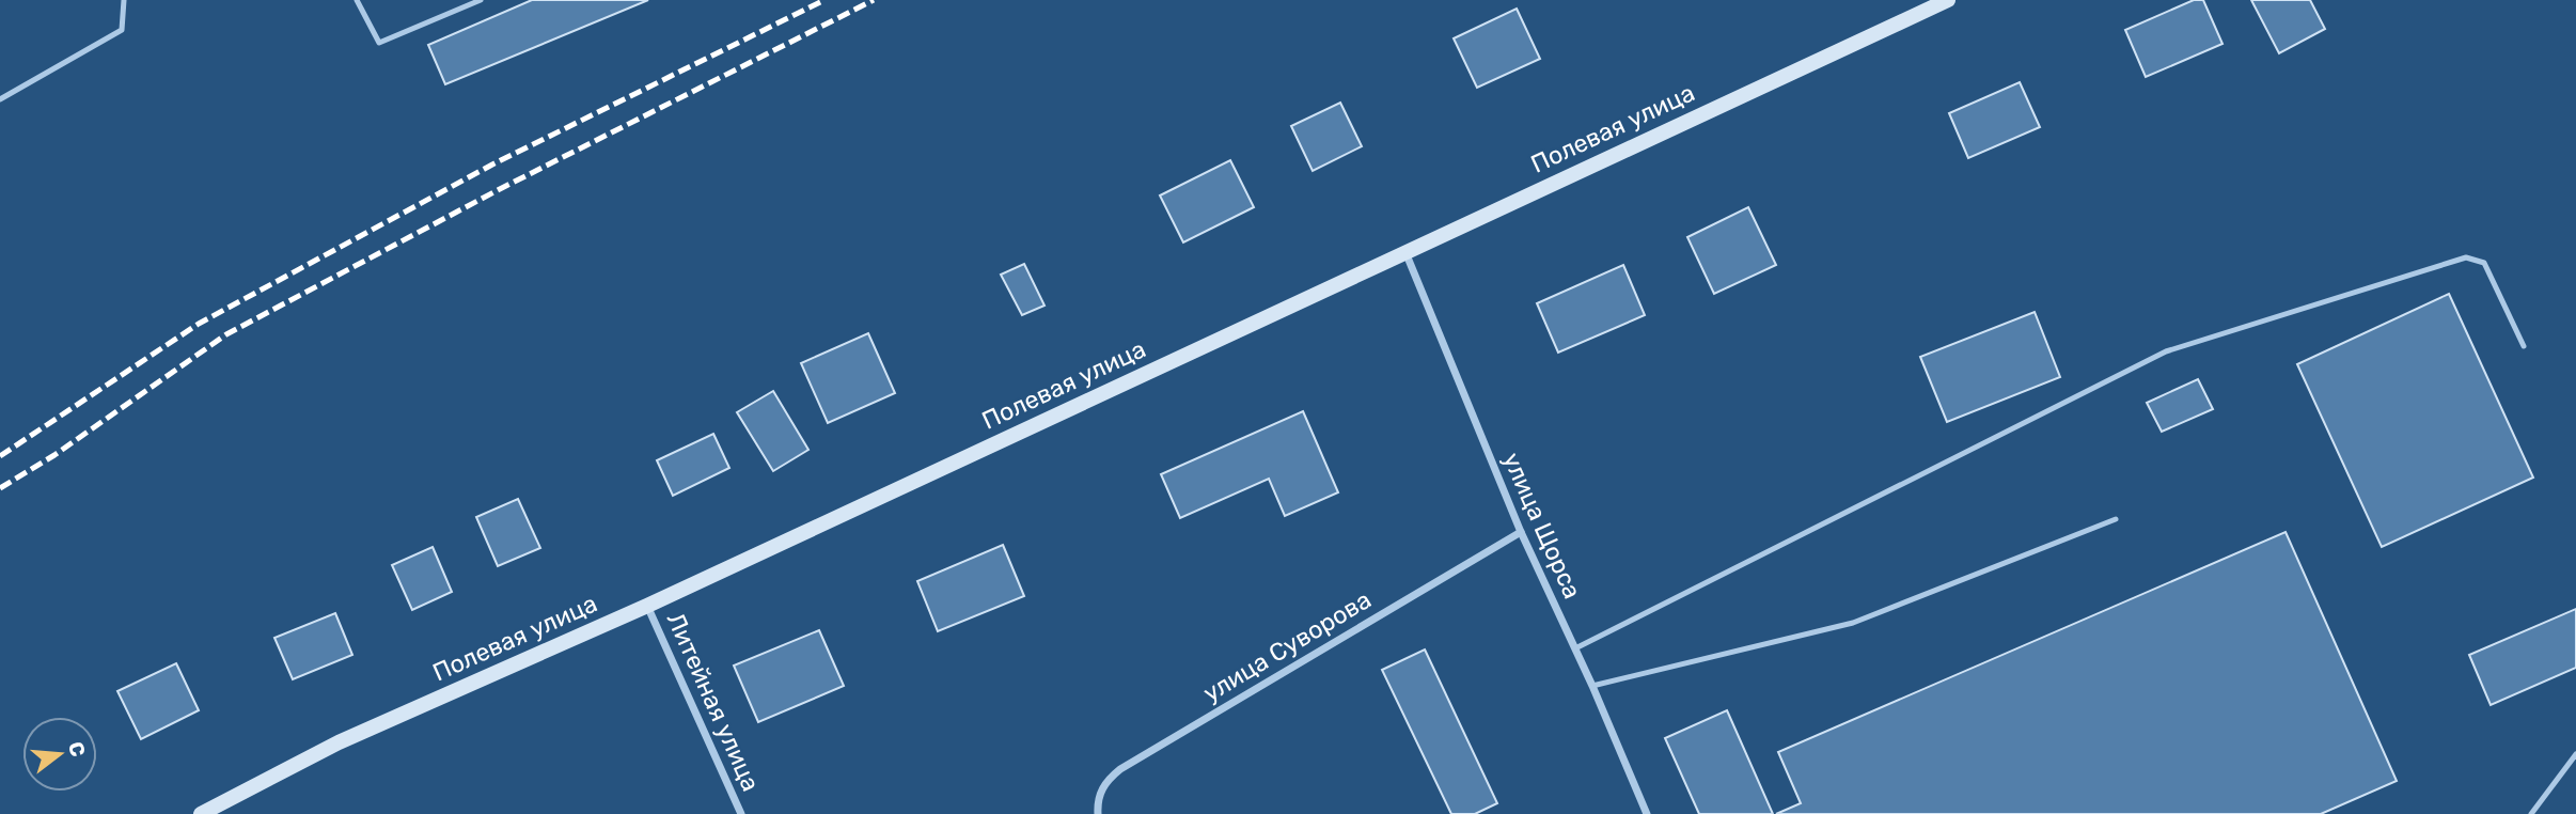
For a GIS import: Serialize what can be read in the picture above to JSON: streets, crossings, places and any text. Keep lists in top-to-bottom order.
{
  "streets": {
    "street": [
      "Полевая улица",
      "улица Щорса",
      "улица Суворова",
      "Литейная улица"
    ]
  },
  "crossings": [
    ["Полевая улица", "улица Щорса"],
    ["Полевая улица", "Литейная улица"],
    ["улица Щорса", "улица Суворова"]
  ],
  "north": "right"
}
